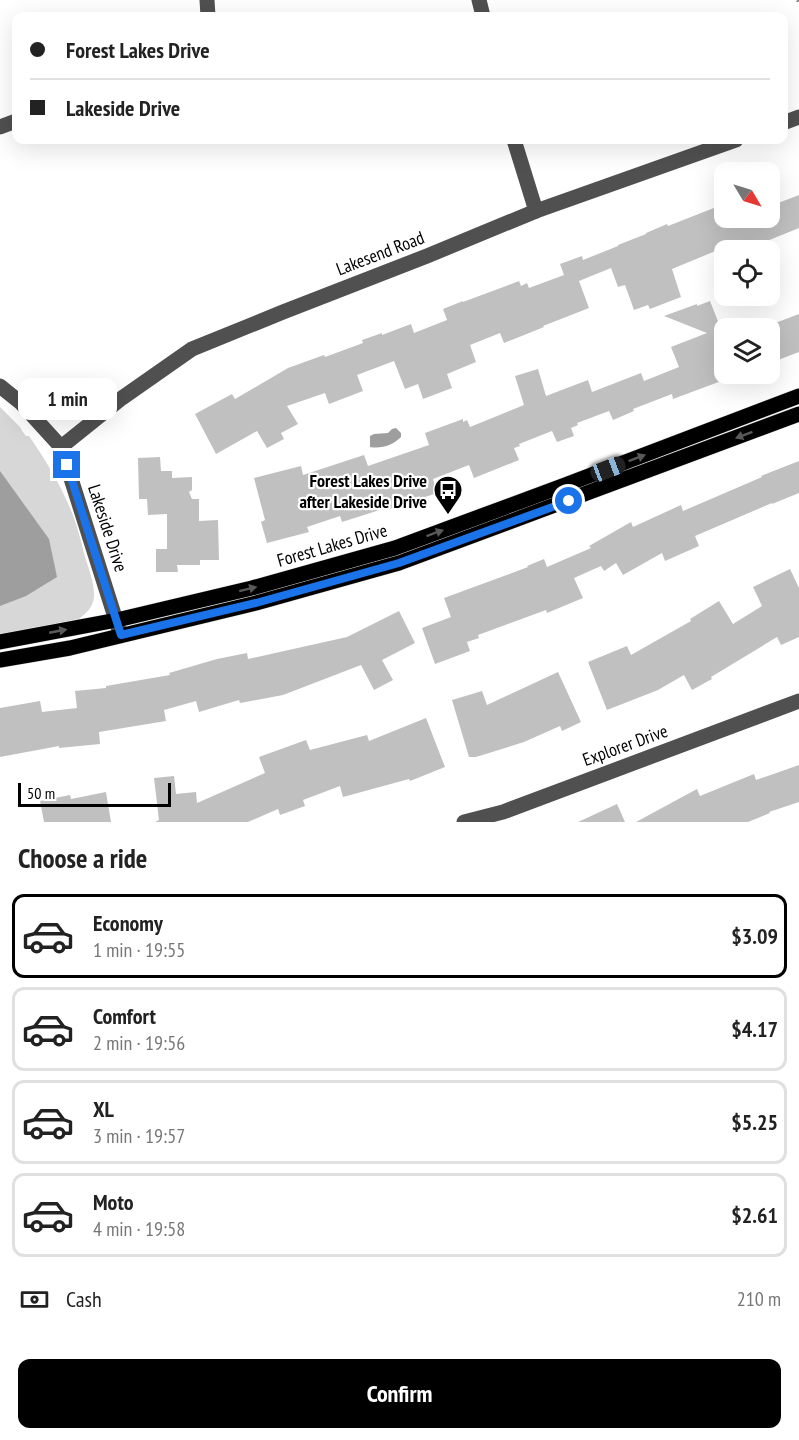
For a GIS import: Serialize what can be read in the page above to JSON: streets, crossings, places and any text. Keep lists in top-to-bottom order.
{
  "streets": {
    "main road": ["Forest Lakes Drive"],
    "street": ["Lakesend Road", "Lakeside Drive", "Explorer Drive"]
  },
  "crossings": [
    ["Lakesend Road", "Lakeside Drive"],
    ["Lakeside Drive", "Forest Lakes Drive"]
  ],
  "places": {
    "bus stop": ["Forest Lakes Drive after Lakeside Drive"]
  },
  "scale_bar": "50 m",
  "north": "bottom right",
  "page": {
    "banner": ["Forest Lakes Drive", "Lakeside Drive"],
    "bubble": "1 min",
    "scale": "50 m",
    "heading": "Choose a ride",
    "list": [
      {
        "name": "Economy",
        "note": "1 min · 19:55",
        "value": "$3.09"
      },
      {
        "name": "Comfort",
        "note": "2 min · 19:56",
        "value": "$4.17"
      },
      {
        "name": "XL",
        "note": "3 min · 19:57",
        "value": "$5.25"
      },
      {
        "name": "Moto",
        "note": "4 min · 19:58",
        "value": "$2.61"
      }
    ],
    "pay": ["Cash", "210 m"],
    "buttons": "Confirm"
  }
}
